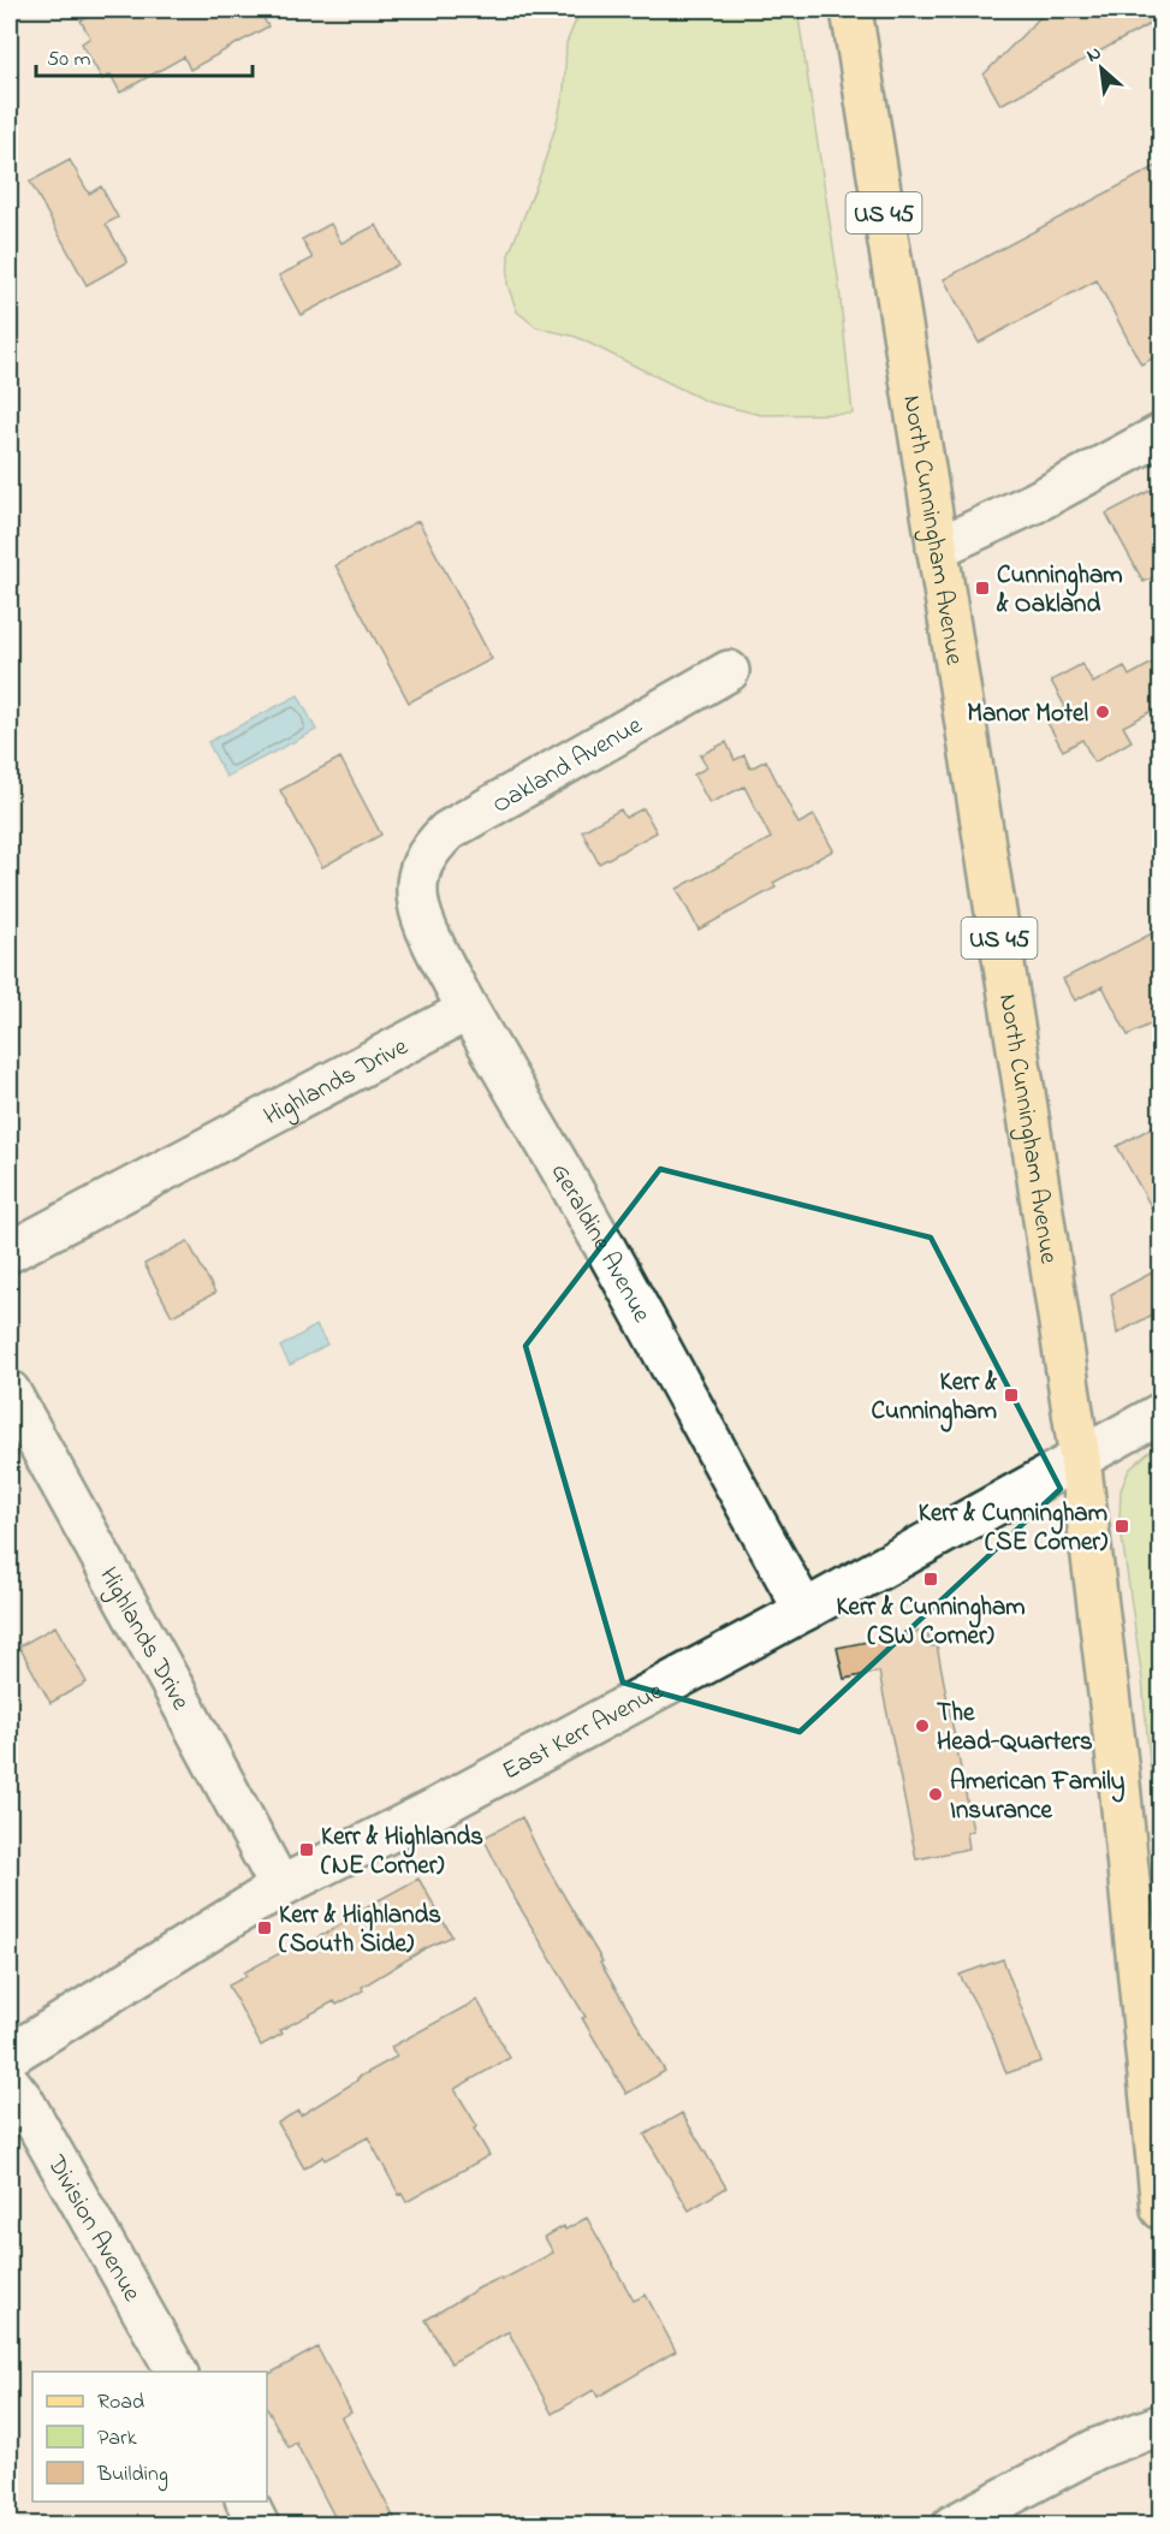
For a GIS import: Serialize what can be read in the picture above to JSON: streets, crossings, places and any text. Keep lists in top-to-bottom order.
{
  "streets": {
    "main road": ["US 45", "North Cunningham Avenue"],
    "street": [
      "Oakland Avenue",
      "Highlands Drive",
      "Geraldine Avenue",
      "East Kerr Avenue",
      "Division Avenue"
    ]
  },
  "crossings": [
    ["North Cunningham Avenue", "East Kerr Avenue"],
    ["Oakland Avenue", "Geraldine Avenue"],
    ["Highlands Drive", "Geraldine Avenue"],
    ["Highlands Drive", "East Kerr Avenue"],
    ["Geraldine Avenue", "East Kerr Avenue"]
  ],
  "places": {
    "transit": [
      "Cunningham & Oakland",
      "Kerr & Cunningham",
      "Kerr & Cunningham (SE Corner)",
      "Kerr & Cunningham (SW Corner)",
      "Kerr & Highlands (NE Corner)",
      "Kerr & Highlands (South Side)"
    ],
    "other": ["Manor Motel", "The Head-Quarters", "American Family Insurance"]
  },
  "legend": ["Road", "Park", "Building"],
  "scale_bar": "50 m",
  "north": "top left"
}
